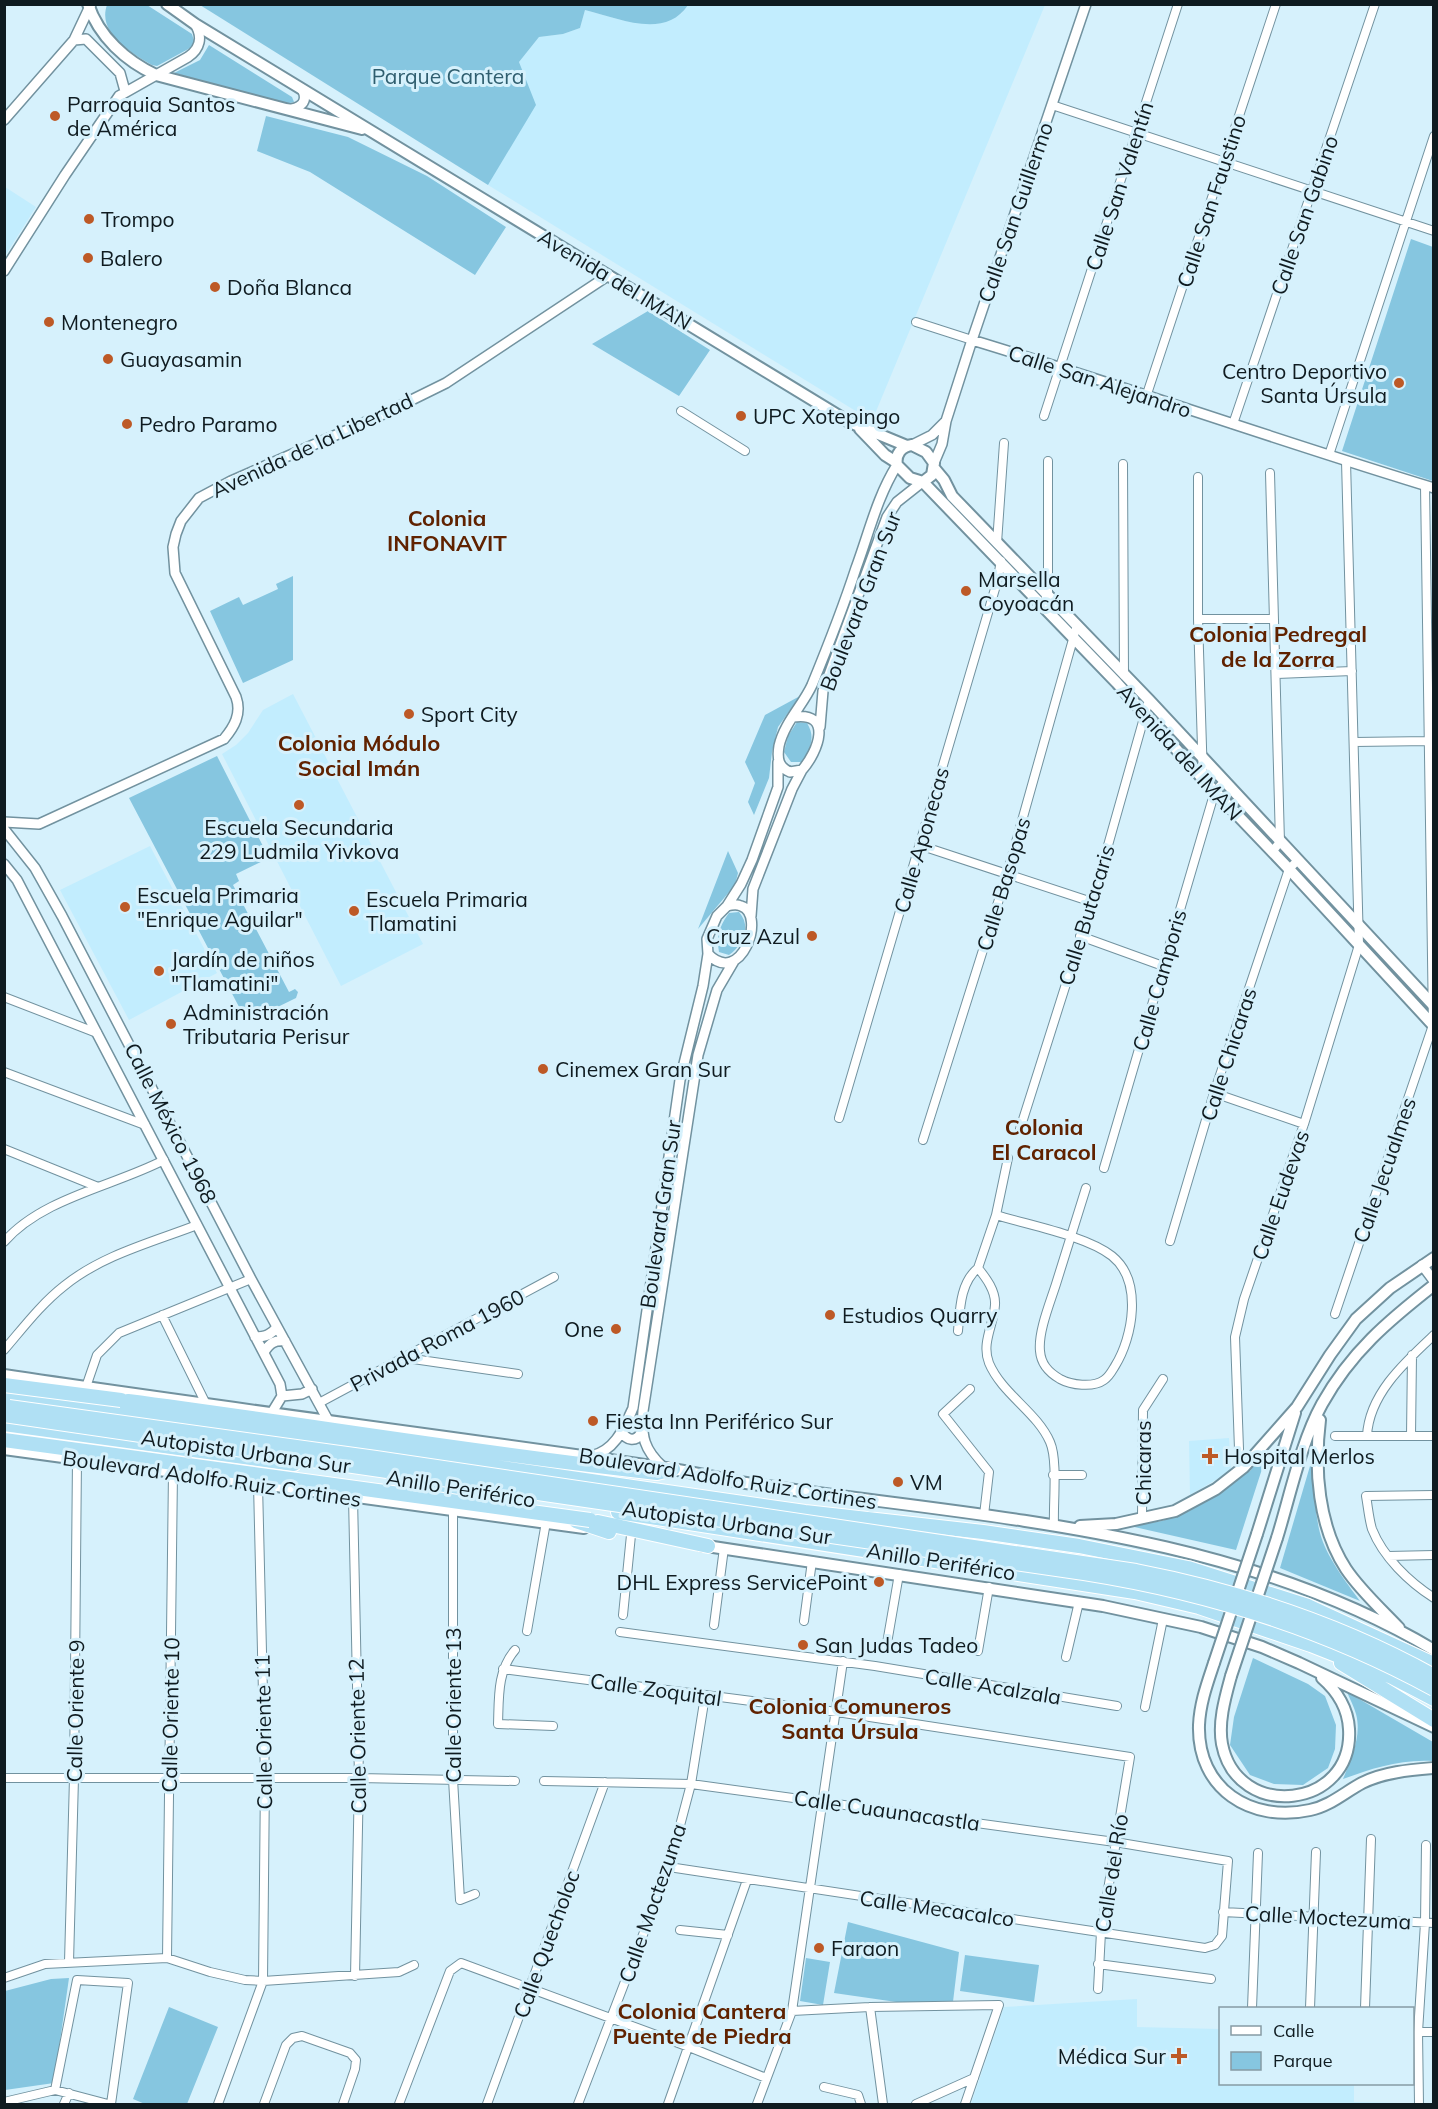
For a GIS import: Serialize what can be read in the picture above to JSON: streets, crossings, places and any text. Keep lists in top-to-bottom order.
{
  "streets": {
    "highway": ["Autopista Urbana Sur", "Anillo Periférico"],
    "main road": ["Avenida del IMAN", "Boulevard Adolfo Ruiz Cortines"],
    "street": [
      "Calle San Valentín",
      "Calle San Faustino",
      "Calle San Guillermo",
      "Calle San Gabino",
      "Calle San Alejandro",
      "Avenida de la Libertad",
      "Boulevard Gran Sur",
      "Calle Aponecas",
      "Calle Basopas",
      "Calle Butacaris",
      "Calle Camporis",
      "Calle Chicaras",
      "Calle México 1968",
      "Calle Jecualmes",
      "Calle Eudevas",
      "Privada Roma 1960",
      "Chicaras",
      "Calle Acalzala",
      "Calle Zoquital",
      "Calle Oriente 13",
      "Calle Oriente 9",
      "Calle Oriente 10",
      "Calle Oriente 11",
      "Calle Oriente 12",
      "Calle Cuaunacastla",
      "Calle del Río",
      "Calle Moctezuma",
      "Calle Mecacalco",
      "Calle Quecholoc"
    ]
  },
  "crossings": [
    ["Calle San Valentín", "Calle San Alejandro"],
    ["Calle San Faustino", "Calle San Alejandro"],
    ["Calle San Guillermo", "Avenida del IMAN"],
    ["Calle San Guillermo", "Calle San Alejandro"],
    ["Calle San Guillermo", "Boulevard Gran Sur"],
    ["Calle San Gabino", "Calle San Alejandro"],
    ["Avenida del IMAN", "Avenida de la Libertad"],
    ["Avenida del IMAN", "Boulevard Gran Sur"],
    ["Avenida del IMAN", "Calle Aponecas"],
    ["Avenida del IMAN", "Calle Basopas"],
    ["Avenida del IMAN", "Calle Butacaris"],
    ["Avenida del IMAN", "Calle Camporis"],
    ["Avenida del IMAN", "Calle Chicaras"],
    ["Avenida del IMAN", "Calle Jecualmes"],
    ["Avenida del IMAN", "Calle Eudevas"],
    ["Calle San Alejandro", "Calle Jecualmes"],
    ["Calle San Alejandro", "Calle Eudevas"],
    ["Boulevard Gran Sur", "Boulevard Adolfo Ruiz Cortines"],
    ["Calle México 1968", "Privada Roma 1960"],
    ["Calle México 1968", "Boulevard Adolfo Ruiz Cortines"],
    ["Boulevard Adolfo Ruiz Cortines", "Calle Oriente 13"],
    ["Boulevard Adolfo Ruiz Cortines", "Calle Oriente 9"],
    ["Boulevard Adolfo Ruiz Cortines", "Calle Oriente 10"],
    ["Boulevard Adolfo Ruiz Cortines", "Calle Oriente 11"],
    ["Boulevard Adolfo Ruiz Cortines", "Calle Oriente 12"],
    ["Calle Zoquital", "Calle del Río"],
    ["Calle Zoquital", "Calle Moctezuma"],
    ["Calle Cuaunacastla", "Calle del Río"],
    ["Calle Cuaunacastla", "Calle Moctezuma"],
    ["Calle Cuaunacastla", "Calle Mecacalco"],
    ["Calle Cuaunacastla", "Calle Quecholoc"],
    ["Calle del Río", "Calle Mecacalco"],
    ["Calle Moctezuma", "Calle Mecacalco"]
  ],
  "districts": [
    "Colonia INFONAVIT",
    "Colonia Pedregal de la Zorra",
    "Colonia Módulo Social Imán",
    "Colonia El Caracol",
    "Colonia Comuneros Santa Úrsula",
    "Colonia Cantera Puente de Piedra"
  ],
  "parks": ["Parque Cantera"],
  "places": {
    "other": [
      "Parroquia Santos de América",
      "Trompo",
      "Balero",
      "Doña Blanca",
      "Montenegro",
      "Guayasamin",
      "Centro Deportivo Santa Úrsula",
      "UPC Xotepingo",
      "Pedro Paramo",
      "Marsella Coyoacán",
      "Sport City",
      "Escuela Secundaria 229 Ludmila Yivkova",
      "Escuela Primaria \"Enrique Aguilar\"",
      "Escuela Primaria Tlamatini",
      "Cruz Azul",
      "Jardín de niños \"Tlamatini\"",
      "Administración Tributaria Perisur",
      "Cinemex Gran Sur",
      "Estudios Quarry",
      "One",
      "Fiesta Inn Periférico Sur",
      "VM",
      "DHL Express ServicePoint",
      "San Judas Tadeo",
      "Faraon"
    ],
    "health": ["Hospital Merlos", "Médica Sur"]
  },
  "legend": ["Calle", "Parque"]
}
